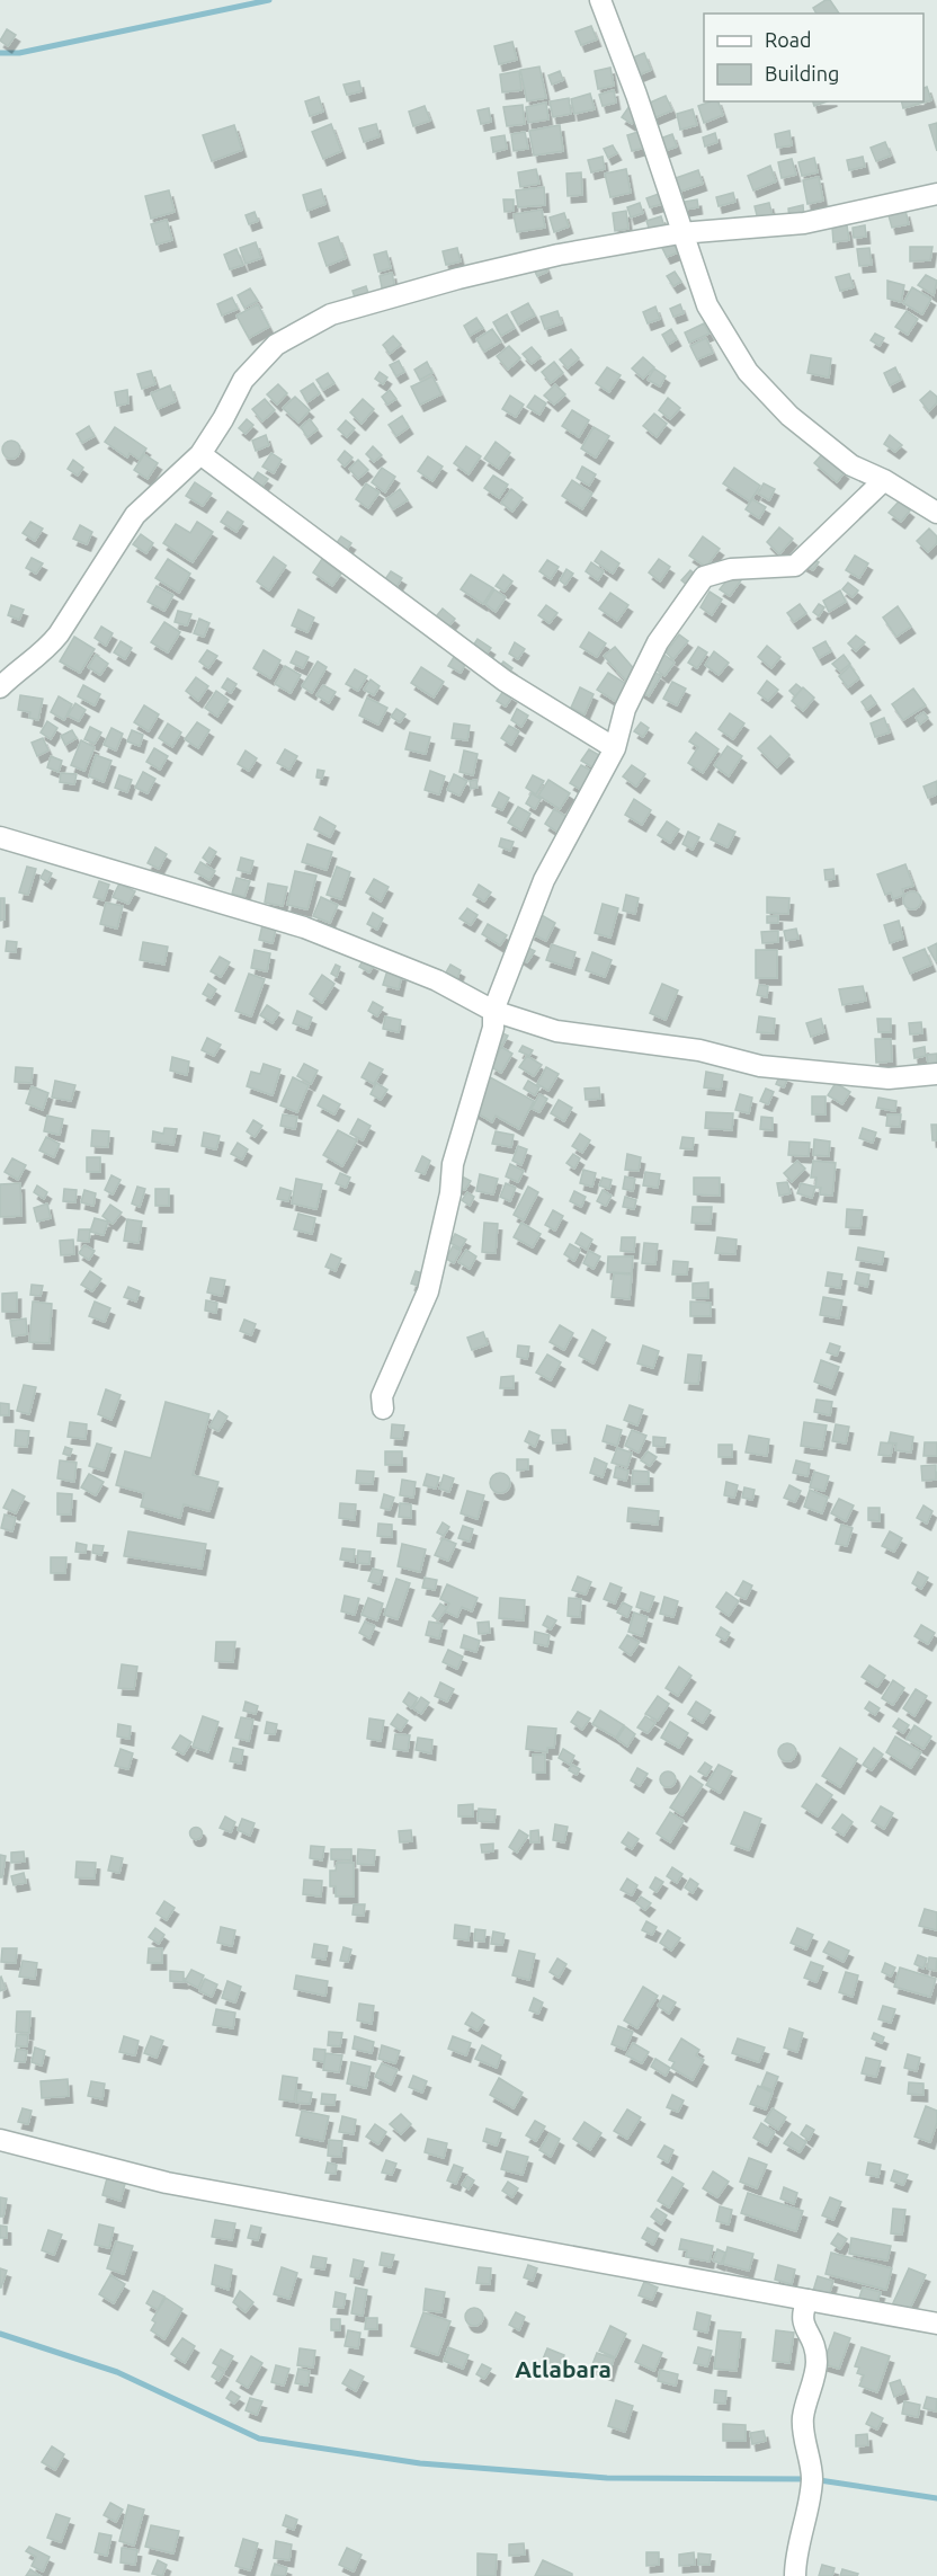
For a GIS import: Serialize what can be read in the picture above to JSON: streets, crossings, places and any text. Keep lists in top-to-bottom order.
{
  "districts": ["Atlabara"],
  "legend": ["Road", "Building"]
}
